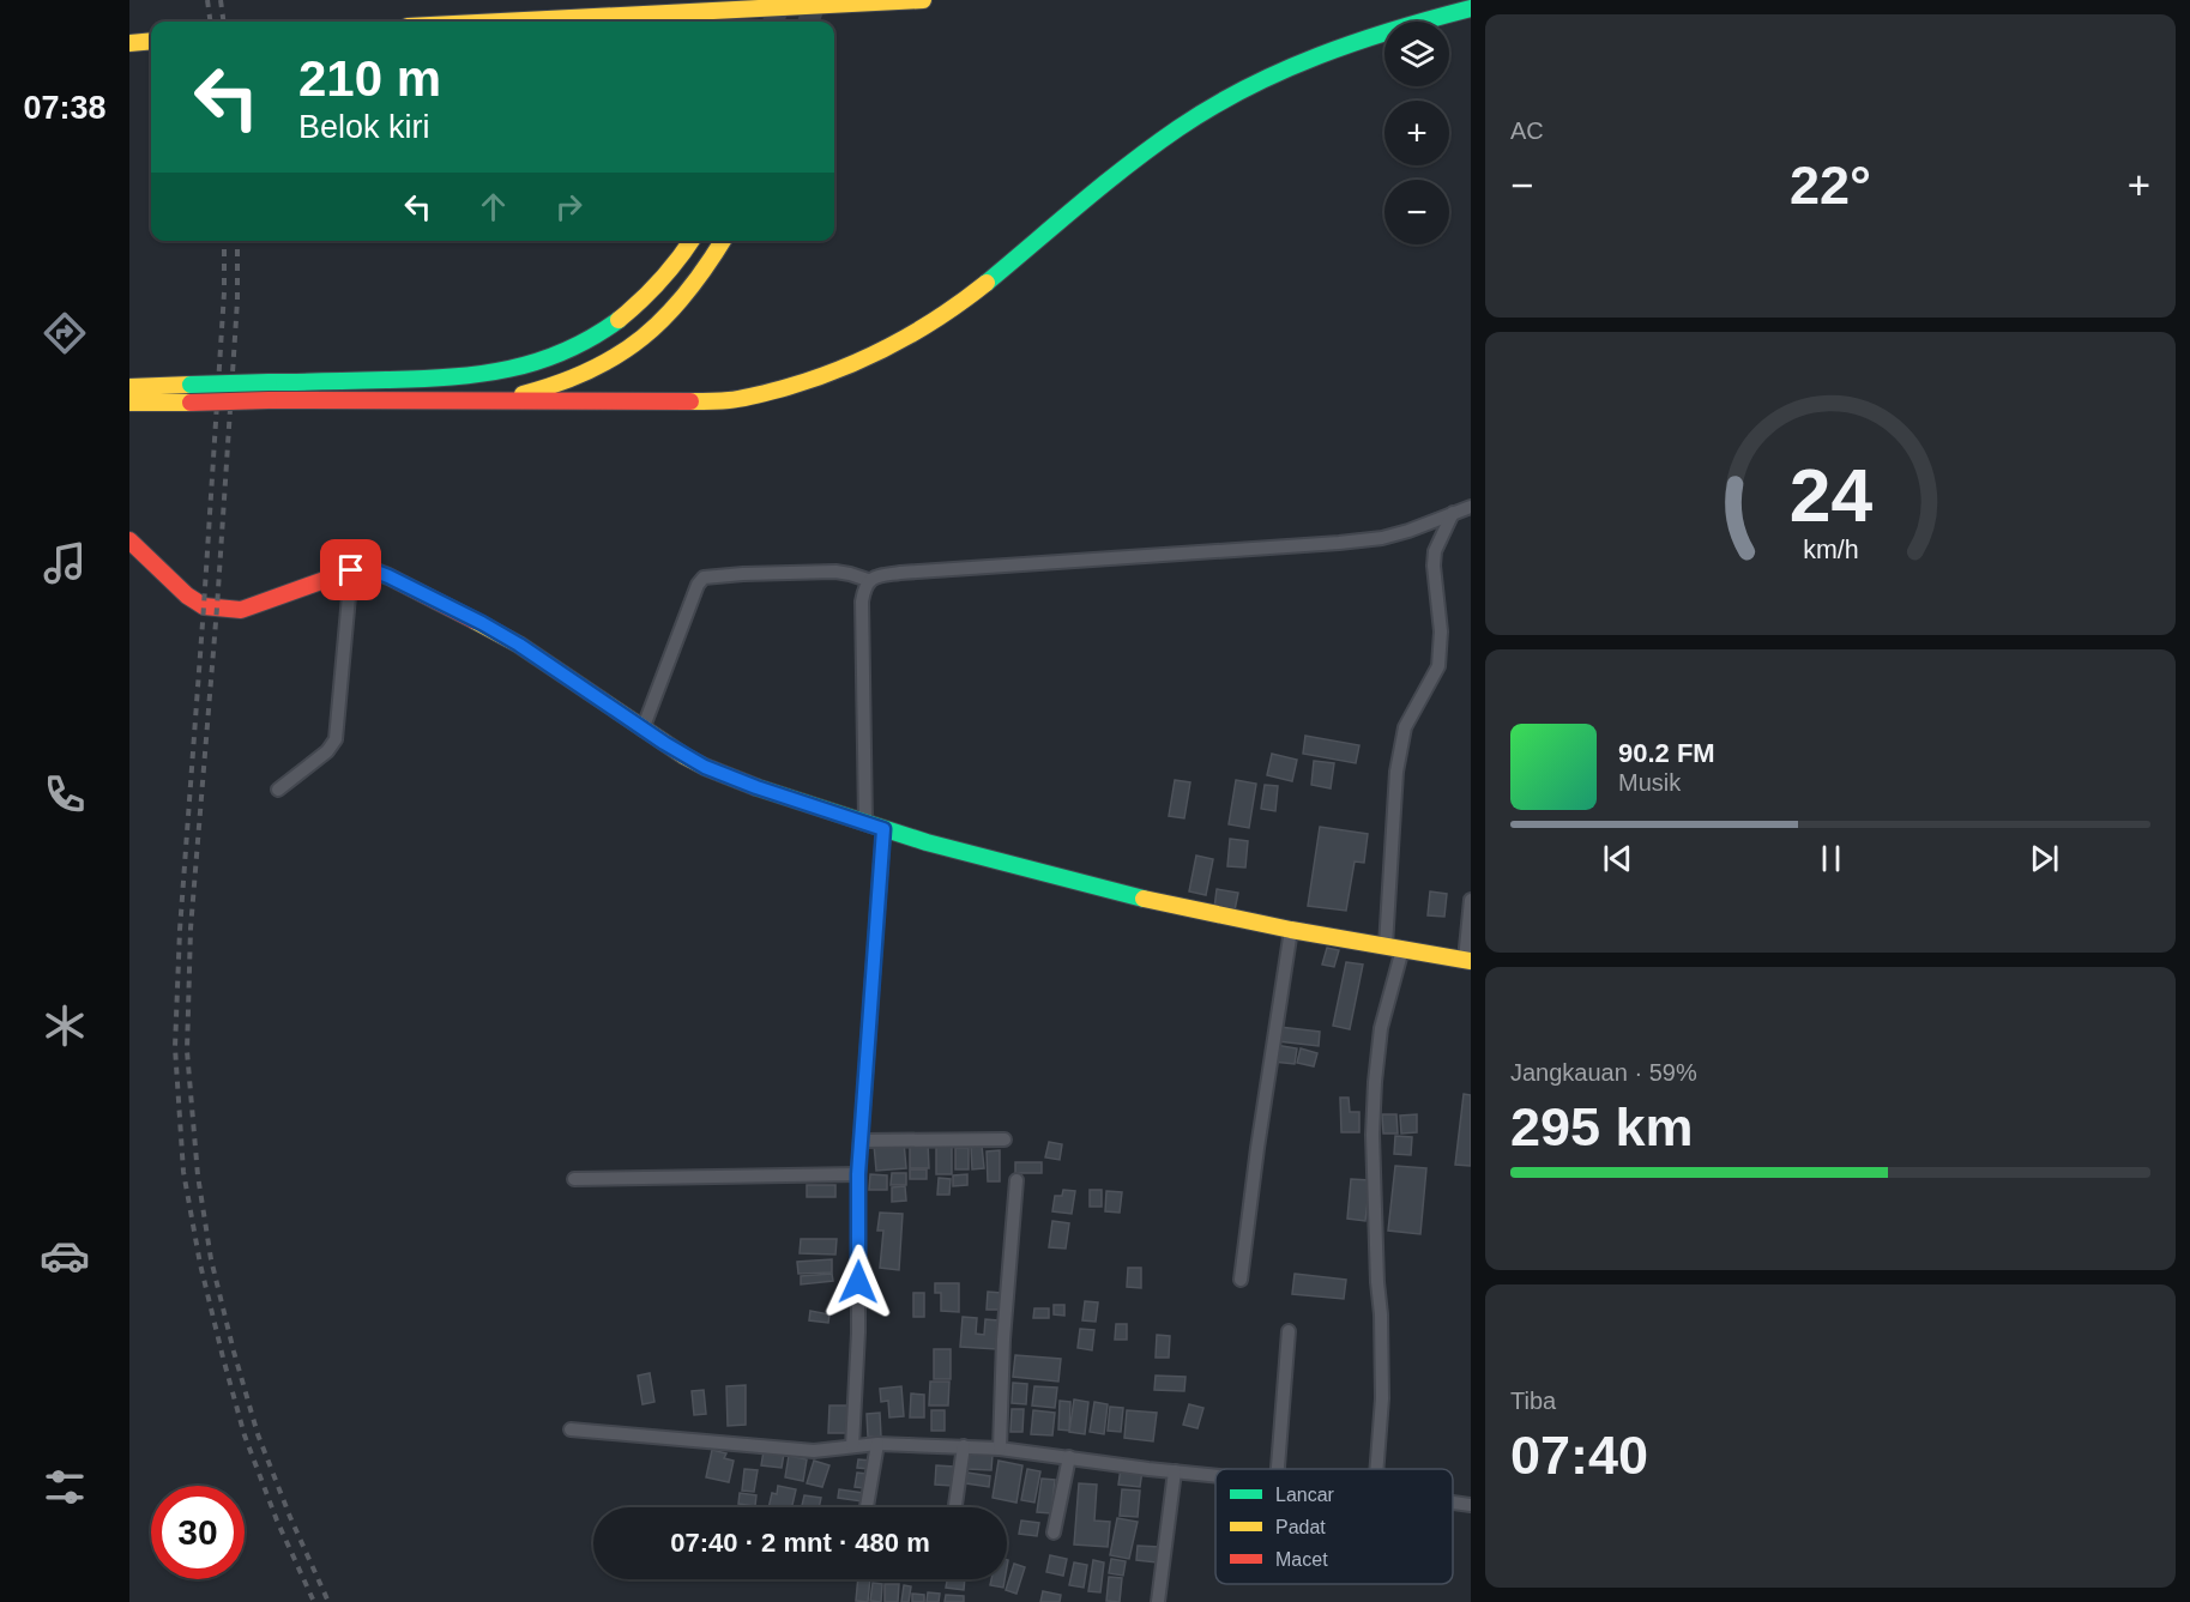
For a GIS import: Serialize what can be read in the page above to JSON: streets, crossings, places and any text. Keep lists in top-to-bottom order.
{
  "legend": ["Lancar", "Padat", "Macet"],
  "page": {
    "tabs": "07:38",
    "tile": [
      "AC",
      ["Jangkauan · 59%", "295 km"],
      ["Tiba", "07:40"]
    ],
    "map_buttons": ["+", "−"],
    "turn": ["210 m", "Belok kiri"],
    "heat": ["−", "22°", "+"],
    "song": ["90.2 FM", "Musik"],
    "limit": "30",
    "trip": "07:40 · 2 mnt · 480 m",
    "gauge": ["24", "km/h"]
  }
}
